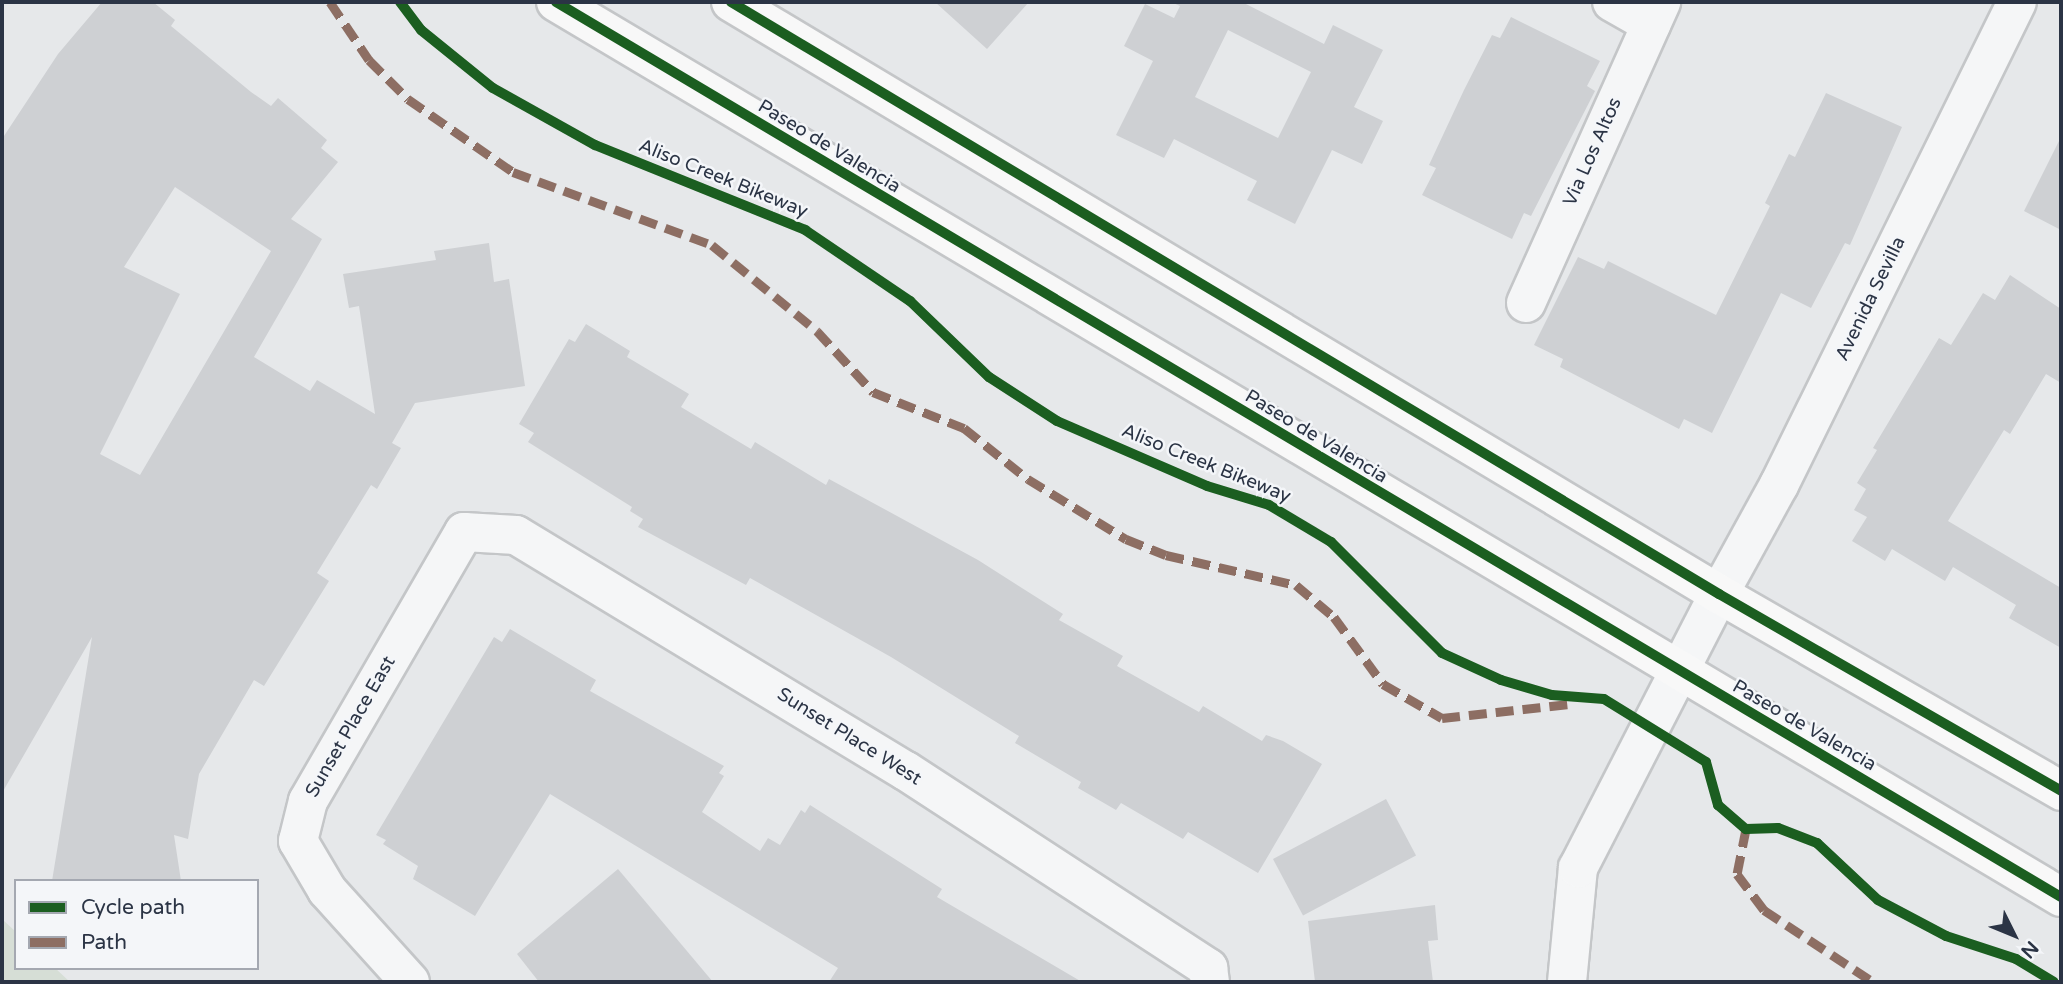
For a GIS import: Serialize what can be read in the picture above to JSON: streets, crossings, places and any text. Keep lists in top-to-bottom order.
{
  "streets": {
    "main road": ["Paseo de Valencia"],
    "street": [
      "Via Los Altos",
      "Avenida Sevilla",
      "Sunset Place East",
      "Sunset Place West"
    ],
    "cycle path": ["Aliso Creek Bikeway"]
  },
  "crossings": [
    ["Paseo de Valencia", "Avenida Sevilla"],
    ["Sunset Place East", "Sunset Place West"]
  ],
  "legend": ["Cycle path", "Path"],
  "north": "bottom right"
}
